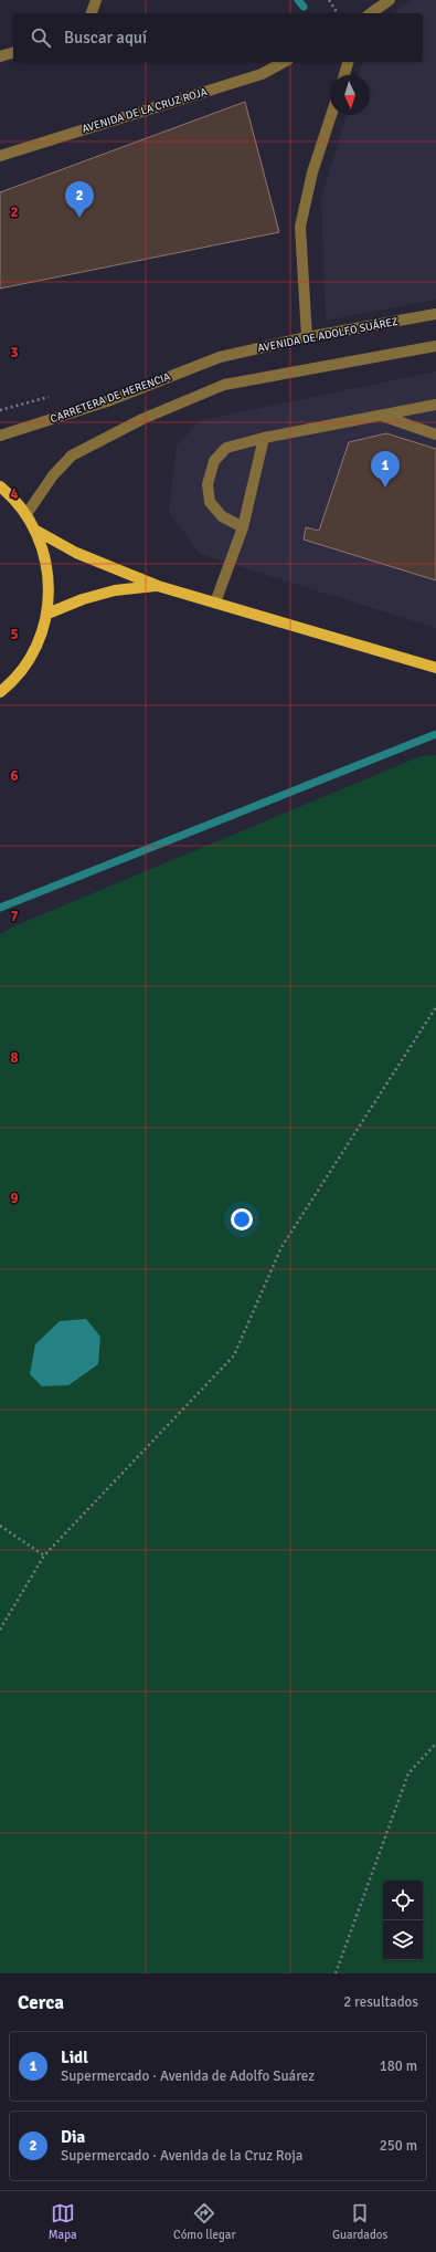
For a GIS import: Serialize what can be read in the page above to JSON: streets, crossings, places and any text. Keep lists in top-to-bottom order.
{
  "streets": {
    "street": ["AVENIDA DE LA CRUZ ROJA", "AVENIDA DE ADOLFO SUÁREZ", "CARRETERA DE HERENCIA"]
  },
  "crossings": [
    ["AVENIDA DE ADOLFO SUÁREZ", "CARRETERA DE HERENCIA"]
  ],
  "north": "bottom",
  "page": {
    "search": "Buscar aquí",
    "pins": ["2", "1"],
    "heading": ["Cerca", "2 resultados"],
    "list": [
      {
        "mark": "1",
        "name": "Lidl",
        "note": "Supermercado · Avenida de Adolfo Suárez",
        "value": "180 m"
      },
      {
        "mark": "2",
        "name": "Dia",
        "note": "Supermercado · Avenida de la Cruz Roja",
        "value": "250 m"
      }
    ],
    "nav": ["Mapa", "Cómo llegar", "Guardados"]
  },
  "grid": {
    "rows": [
      "2",
      "3",
      "4",
      "5",
      "6",
      "7",
      "8",
      "9"
    ]
  }
}
